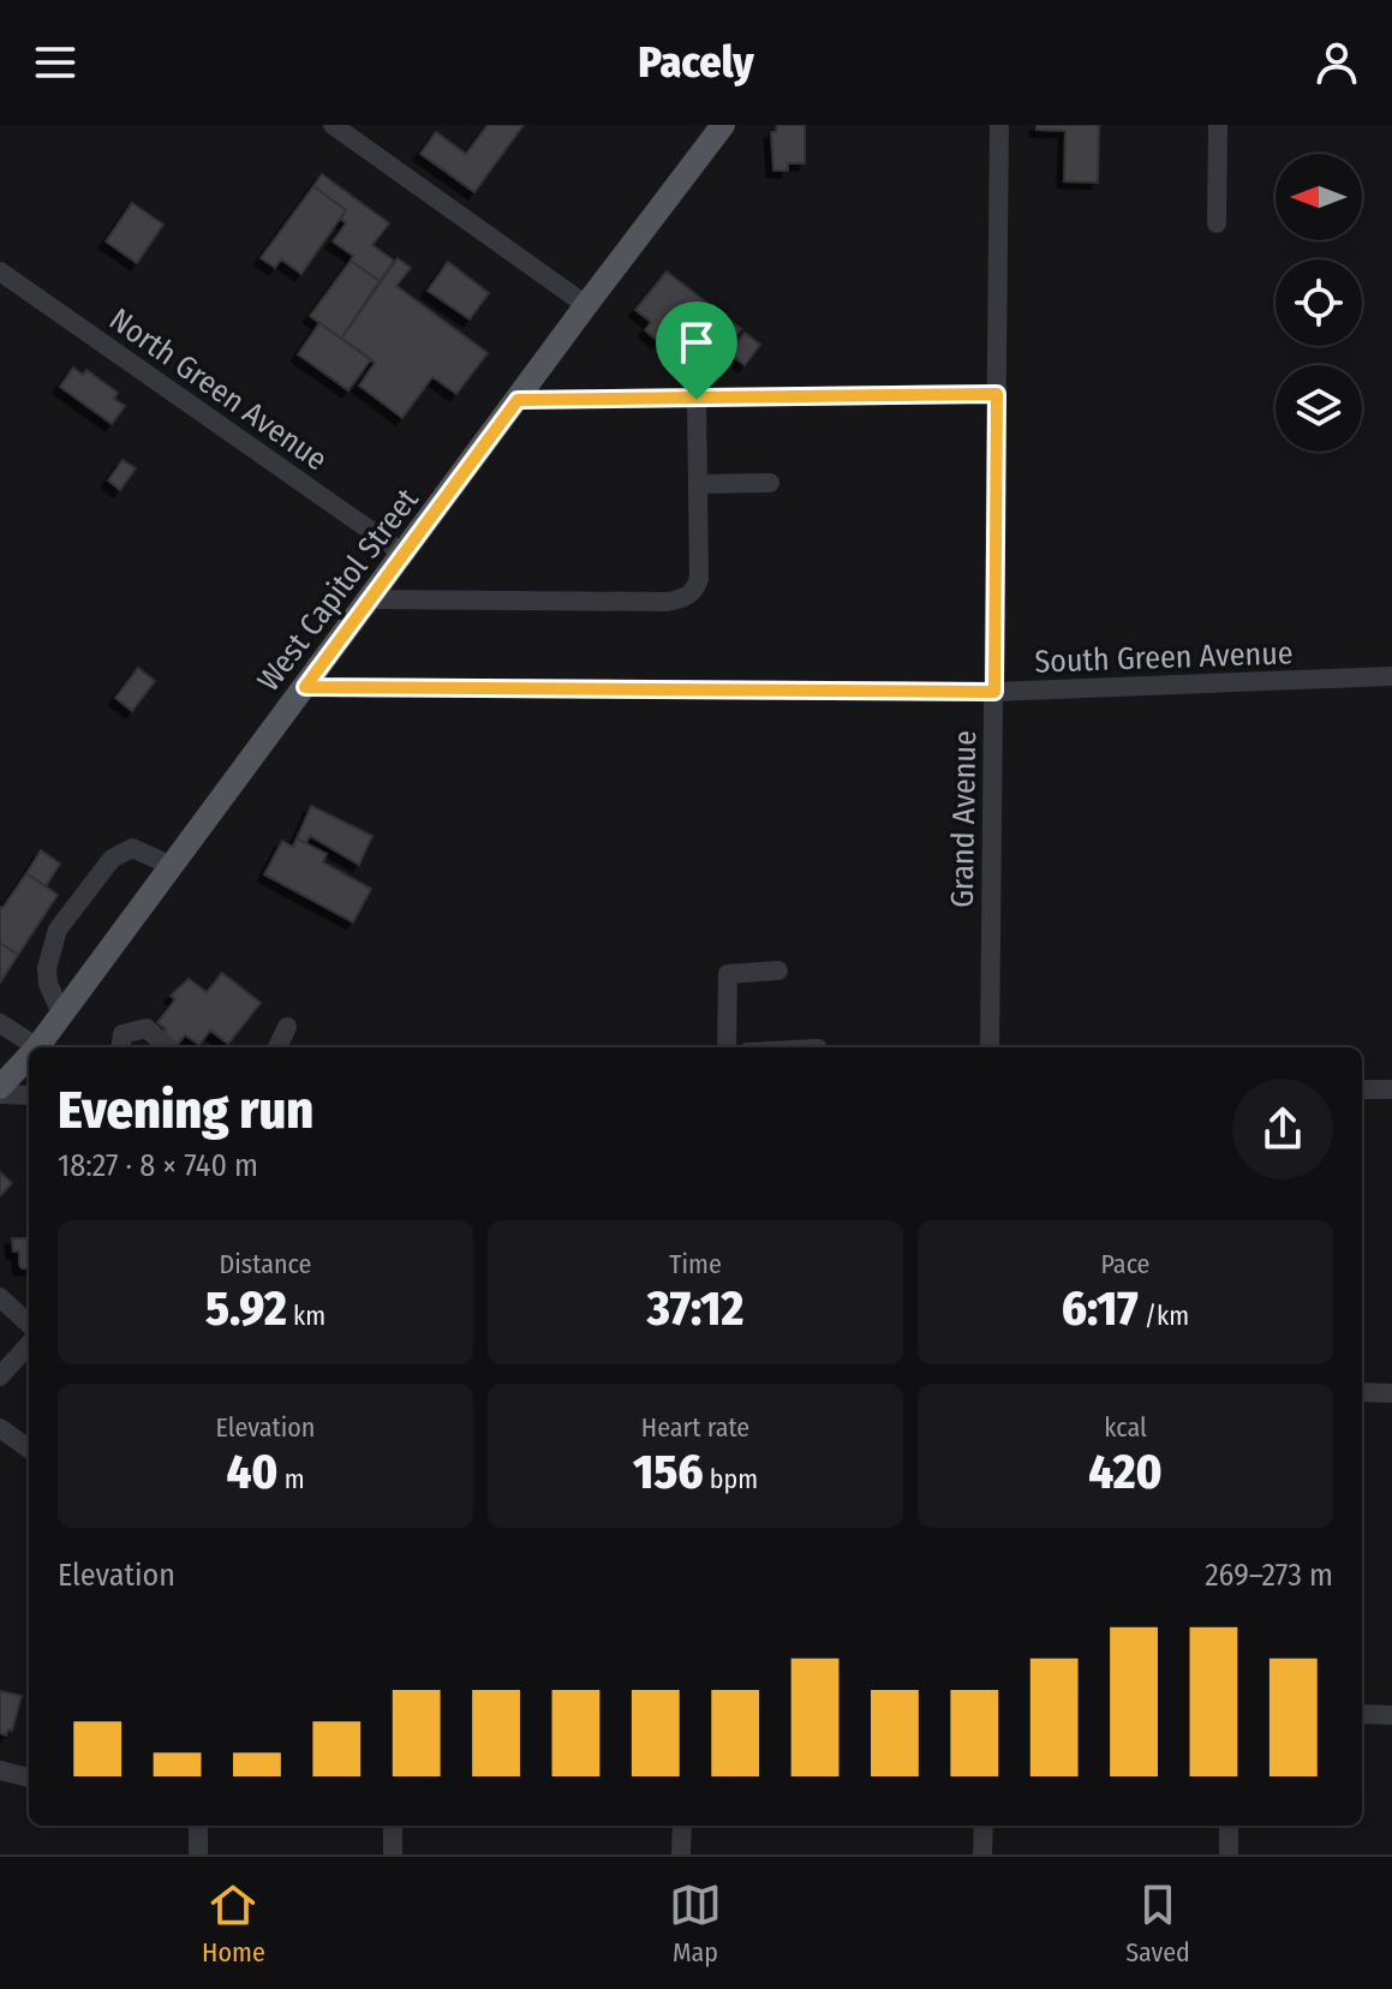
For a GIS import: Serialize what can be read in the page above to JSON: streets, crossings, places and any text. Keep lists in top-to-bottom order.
{
  "streets": {
    "main road": ["West Capitol Street"],
    "street": ["North Green Avenue", "South Green Avenue", "Grand Avenue"]
  },
  "crossings": [
    ["North Green Avenue", "West Capitol Street"],
    ["West Capitol Street", "South Green Avenue"],
    ["South Green Avenue", "Grand Avenue"]
  ],
  "north": "left",
  "page": {
    "header": "Pacely",
    "heading": ["Evening run", "18:27 · 8 × 740 m"],
    "stats": [
      ["Distance", "5.92 km"],
      ["Time", "37:12"],
      ["Pace", "6:17 /km"],
      ["Elevation", "40 m"],
      ["Heart rate", "156 bpm"],
      ["kcal", "420"]
    ],
    "chart": ["Elevation", "269–273 m"],
    "tabs": ["Home", "Map", "Saved"]
  }
}
